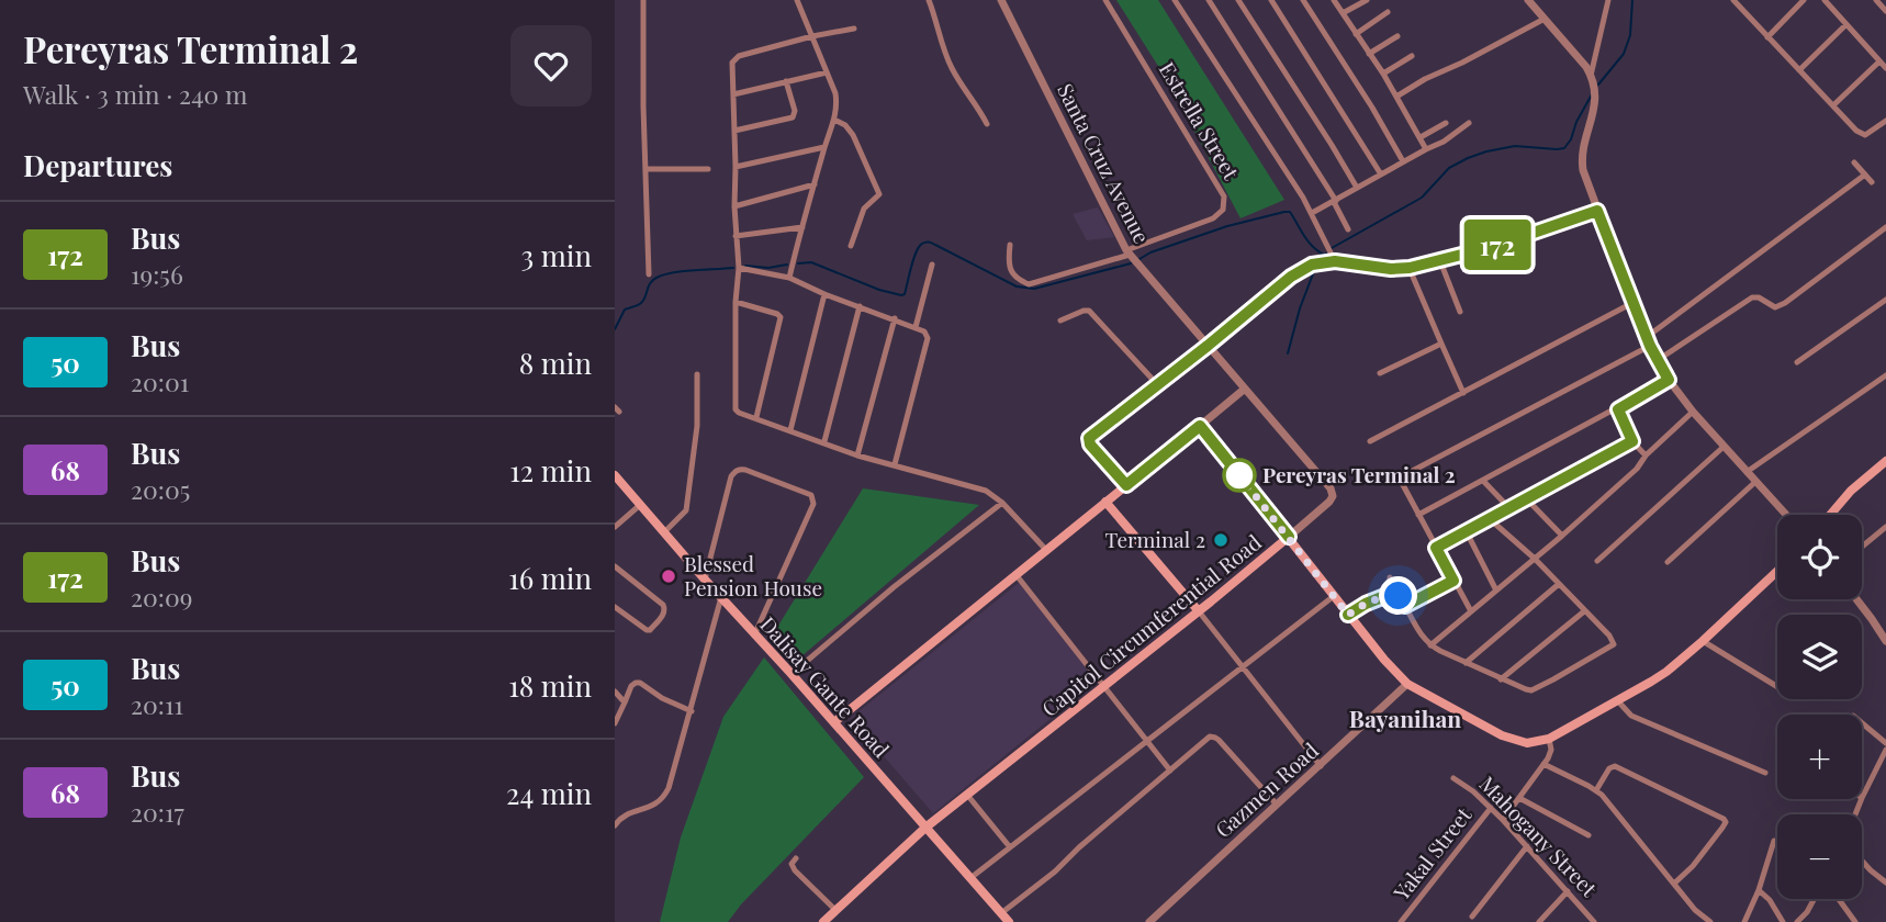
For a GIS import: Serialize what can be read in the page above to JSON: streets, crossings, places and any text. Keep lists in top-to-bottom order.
{
  "streets": {
    "main road": ["Capitol Circumferential Road", "Dalisay Gante Road"],
    "street": [
      "Estrella Street",
      "Santa Cruz Avenue",
      "Gazmen Road",
      "Mahogany Street",
      "Yakal Street"
    ]
  },
  "crossings": [
    ["Estrella Street", "Santa Cruz Avenue"],
    ["Santa Cruz Avenue", "Capitol Circumferential Road"],
    ["Capitol Circumferential Road", "Dalisay Gante Road"],
    ["Capitol Circumferential Road", "Gazmen Road"],
    ["Mahogany Street", "Yakal Street"]
  ],
  "districts": ["Bayanihan"],
  "places": ["Pereyras Terminal 2", "Terminal 2", "Blessed Pension House"],
  "lines": ["bus line 172"],
  "page": {
    "heading": [
      ["Pereyras Terminal 2", "Walk · 3 min · 240 m"],
      "Departures"
    ],
    "on_map": "172",
    "list": [
      {
        "mark": "172",
        "name": "Bus",
        "note": "19:56",
        "value": "3 min"
      },
      {
        "mark": "50",
        "name": "Bus",
        "note": "20:01",
        "value": "8 min"
      },
      {
        "mark": "68",
        "name": "Bus",
        "note": "20:05",
        "value": "12 min"
      },
      {
        "mark": "172",
        "name": "Bus",
        "note": "20:09",
        "value": "16 min"
      },
      {
        "mark": "50",
        "name": "Bus",
        "note": "20:11",
        "value": "18 min"
      },
      {
        "mark": "68",
        "name": "Bus",
        "note": "20:17",
        "value": "24 min"
      }
    ],
    "map_buttons": ["+", "−"]
  }
}
